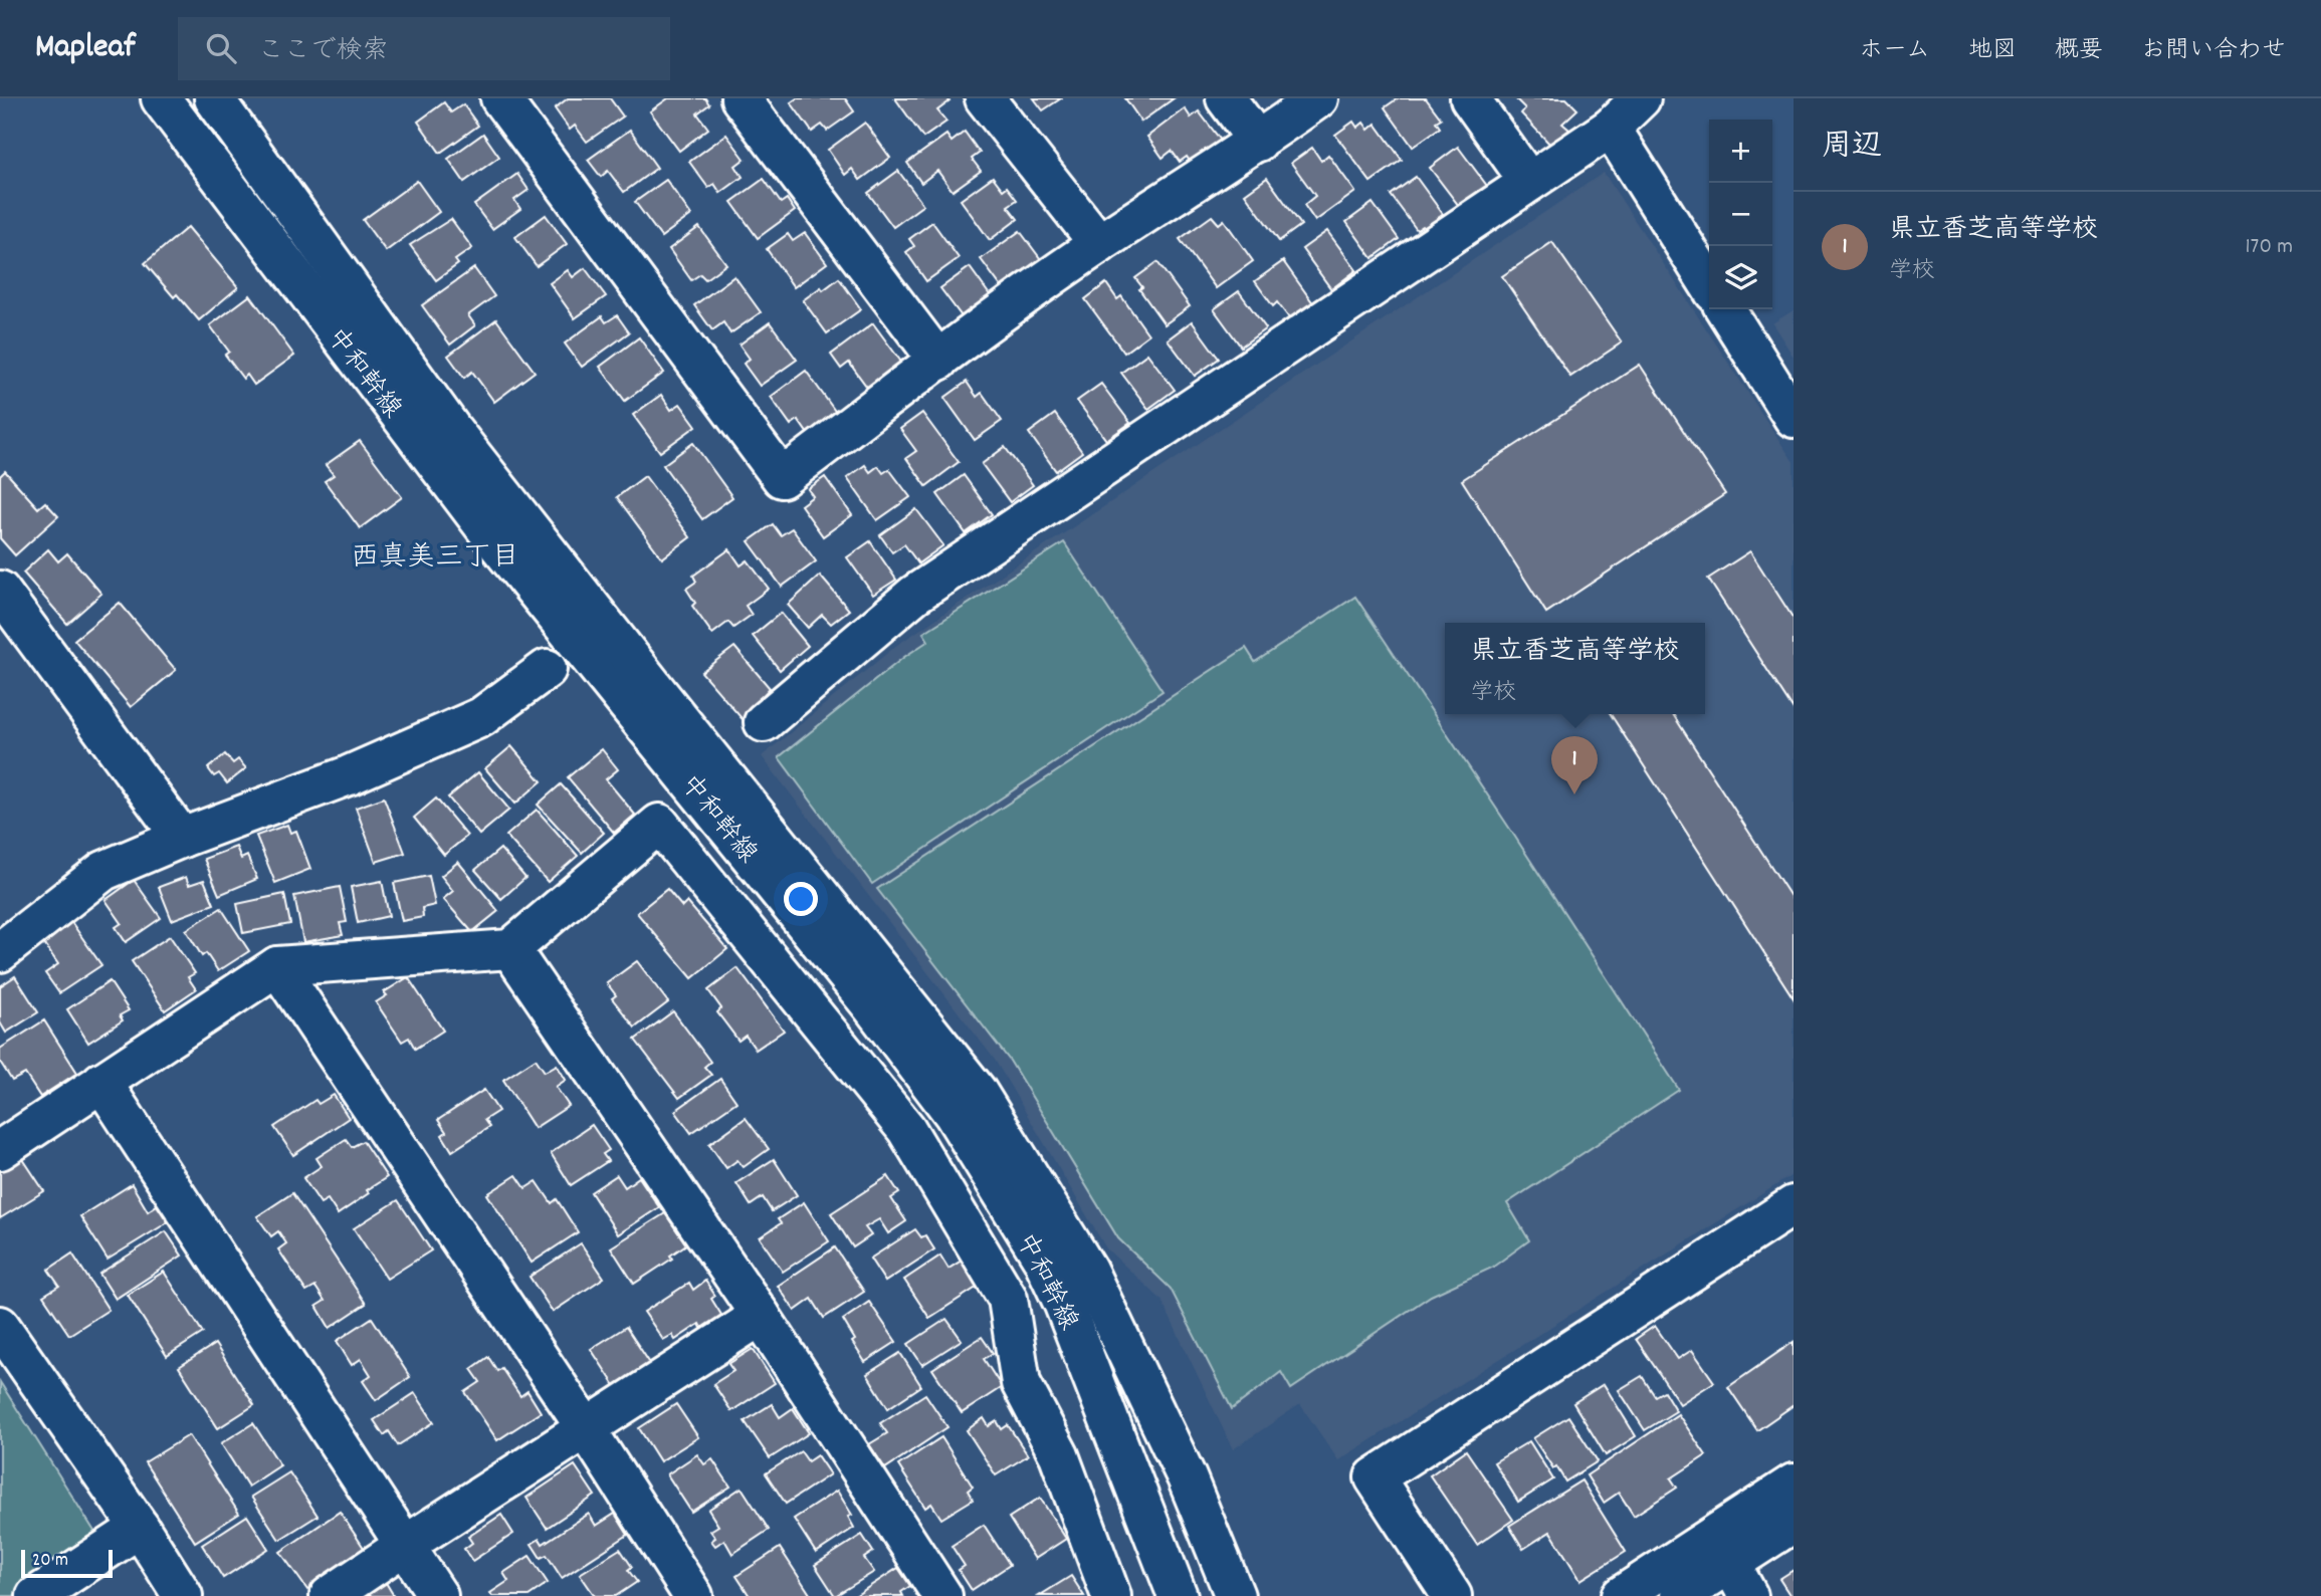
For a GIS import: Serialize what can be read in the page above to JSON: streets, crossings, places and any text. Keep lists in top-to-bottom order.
{
  "streets": {
    "street": ["中和幹線"]
  },
  "districts": ["西真美三丁目"],
  "scale_bar": "20 m",
  "page": {
    "header": "Mapleaf",
    "search": "ここで検索",
    "nav": [
      "ホーム",
      "地図",
      "概要",
      "お問い合わせ"
    ],
    "heading": "周辺",
    "map_buttons": ["+", "−"],
    "list": [
      {
        "mark": "1",
        "name": "県立香芝高等学校",
        "note": "学校",
        "value": "170 m"
      }
    ],
    "popup": ["県立香芝高等学校", "学校"],
    "pins": "1",
    "scale": "20 m"
  }
}
